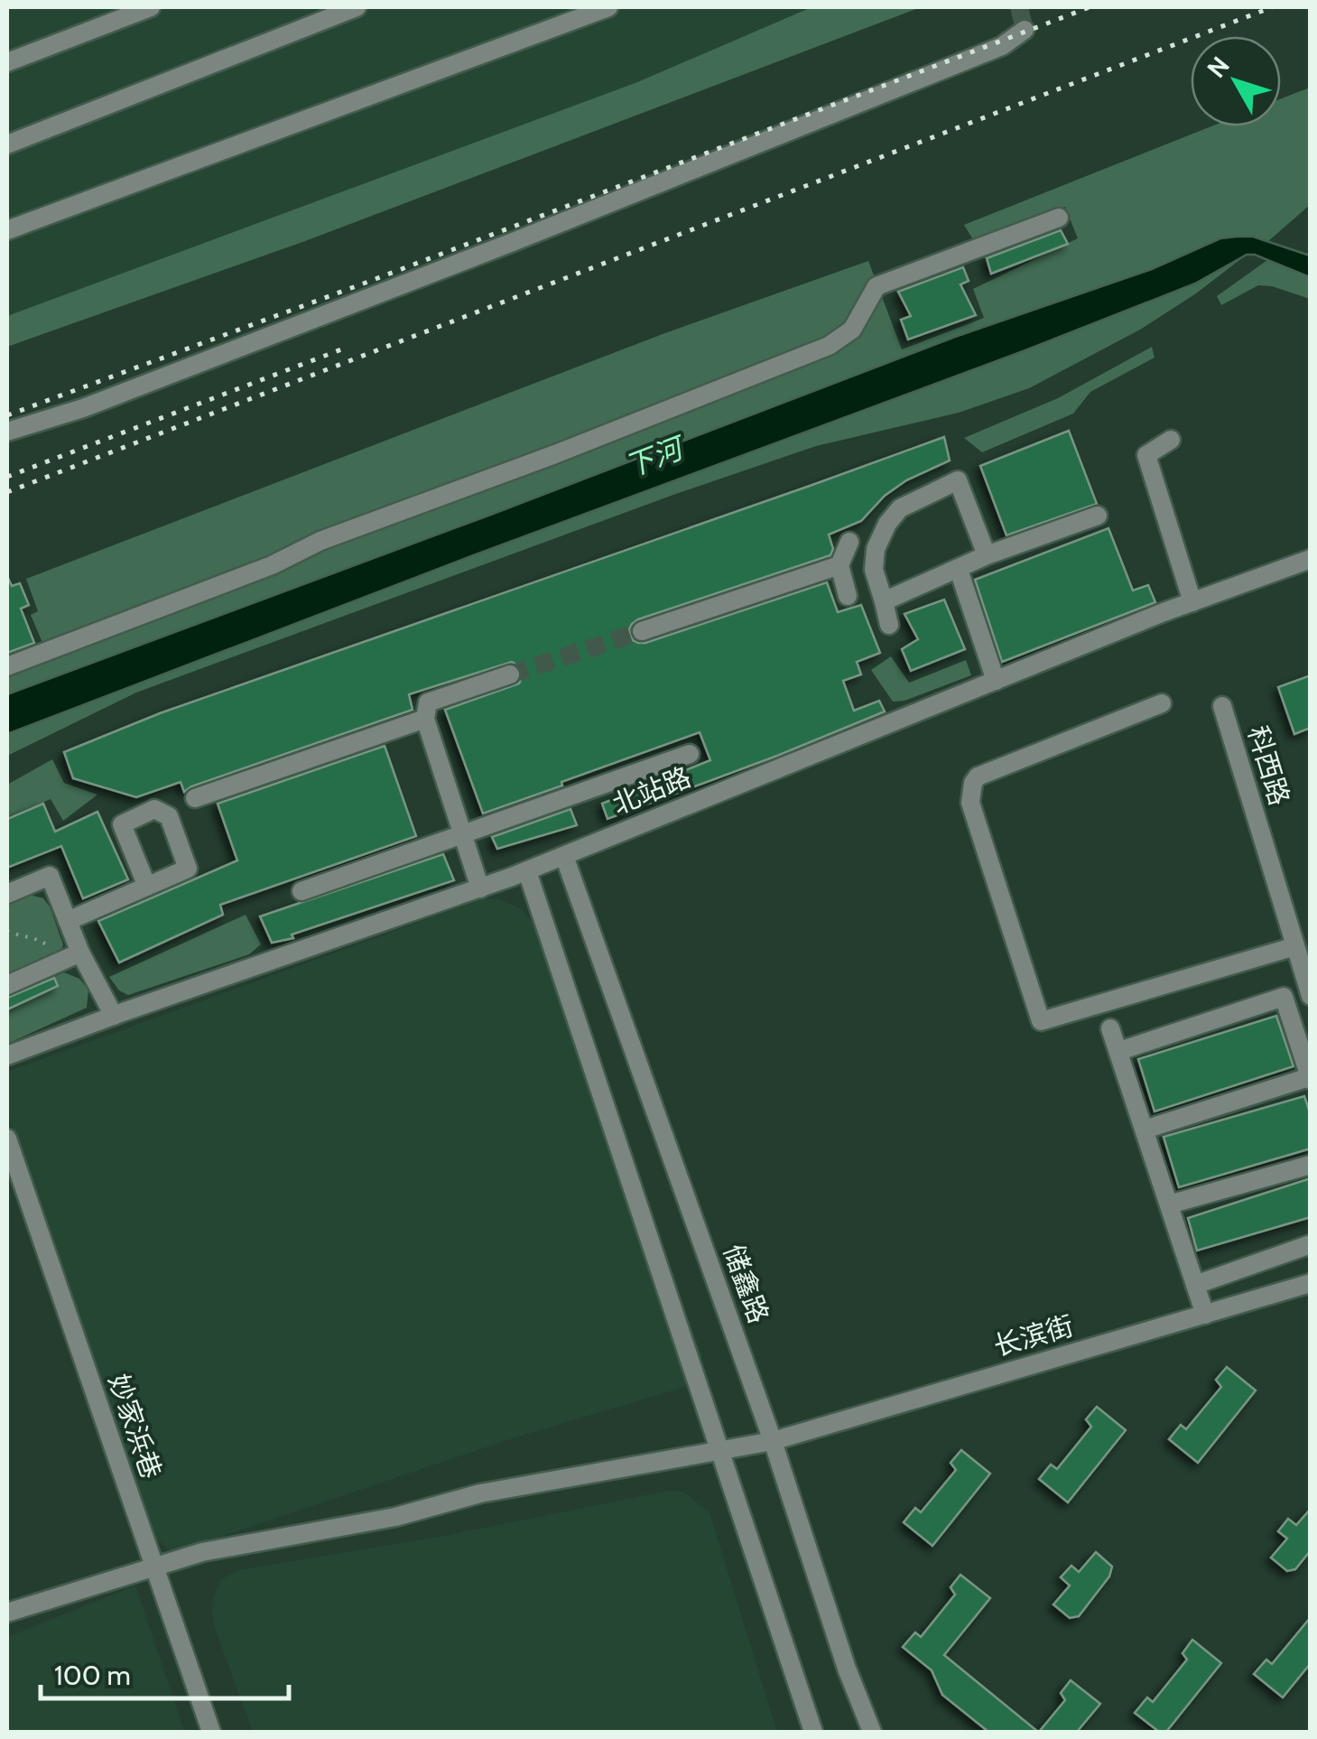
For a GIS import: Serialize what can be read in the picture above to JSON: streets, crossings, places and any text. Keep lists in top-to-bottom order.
{
  "streets": {
    "street": [
      "科西路",
      "北站路",
      "储鑫路",
      "长滨街",
      "妙家浜巷"
    ]
  },
  "crossings": [
    ["北站路", "储鑫路"],
    ["储鑫路", "长滨街"],
    ["长滨街", "妙家浜巷"]
  ],
  "water": ["下河"],
  "scale_bar": "100 m",
  "north": "top left"
}
